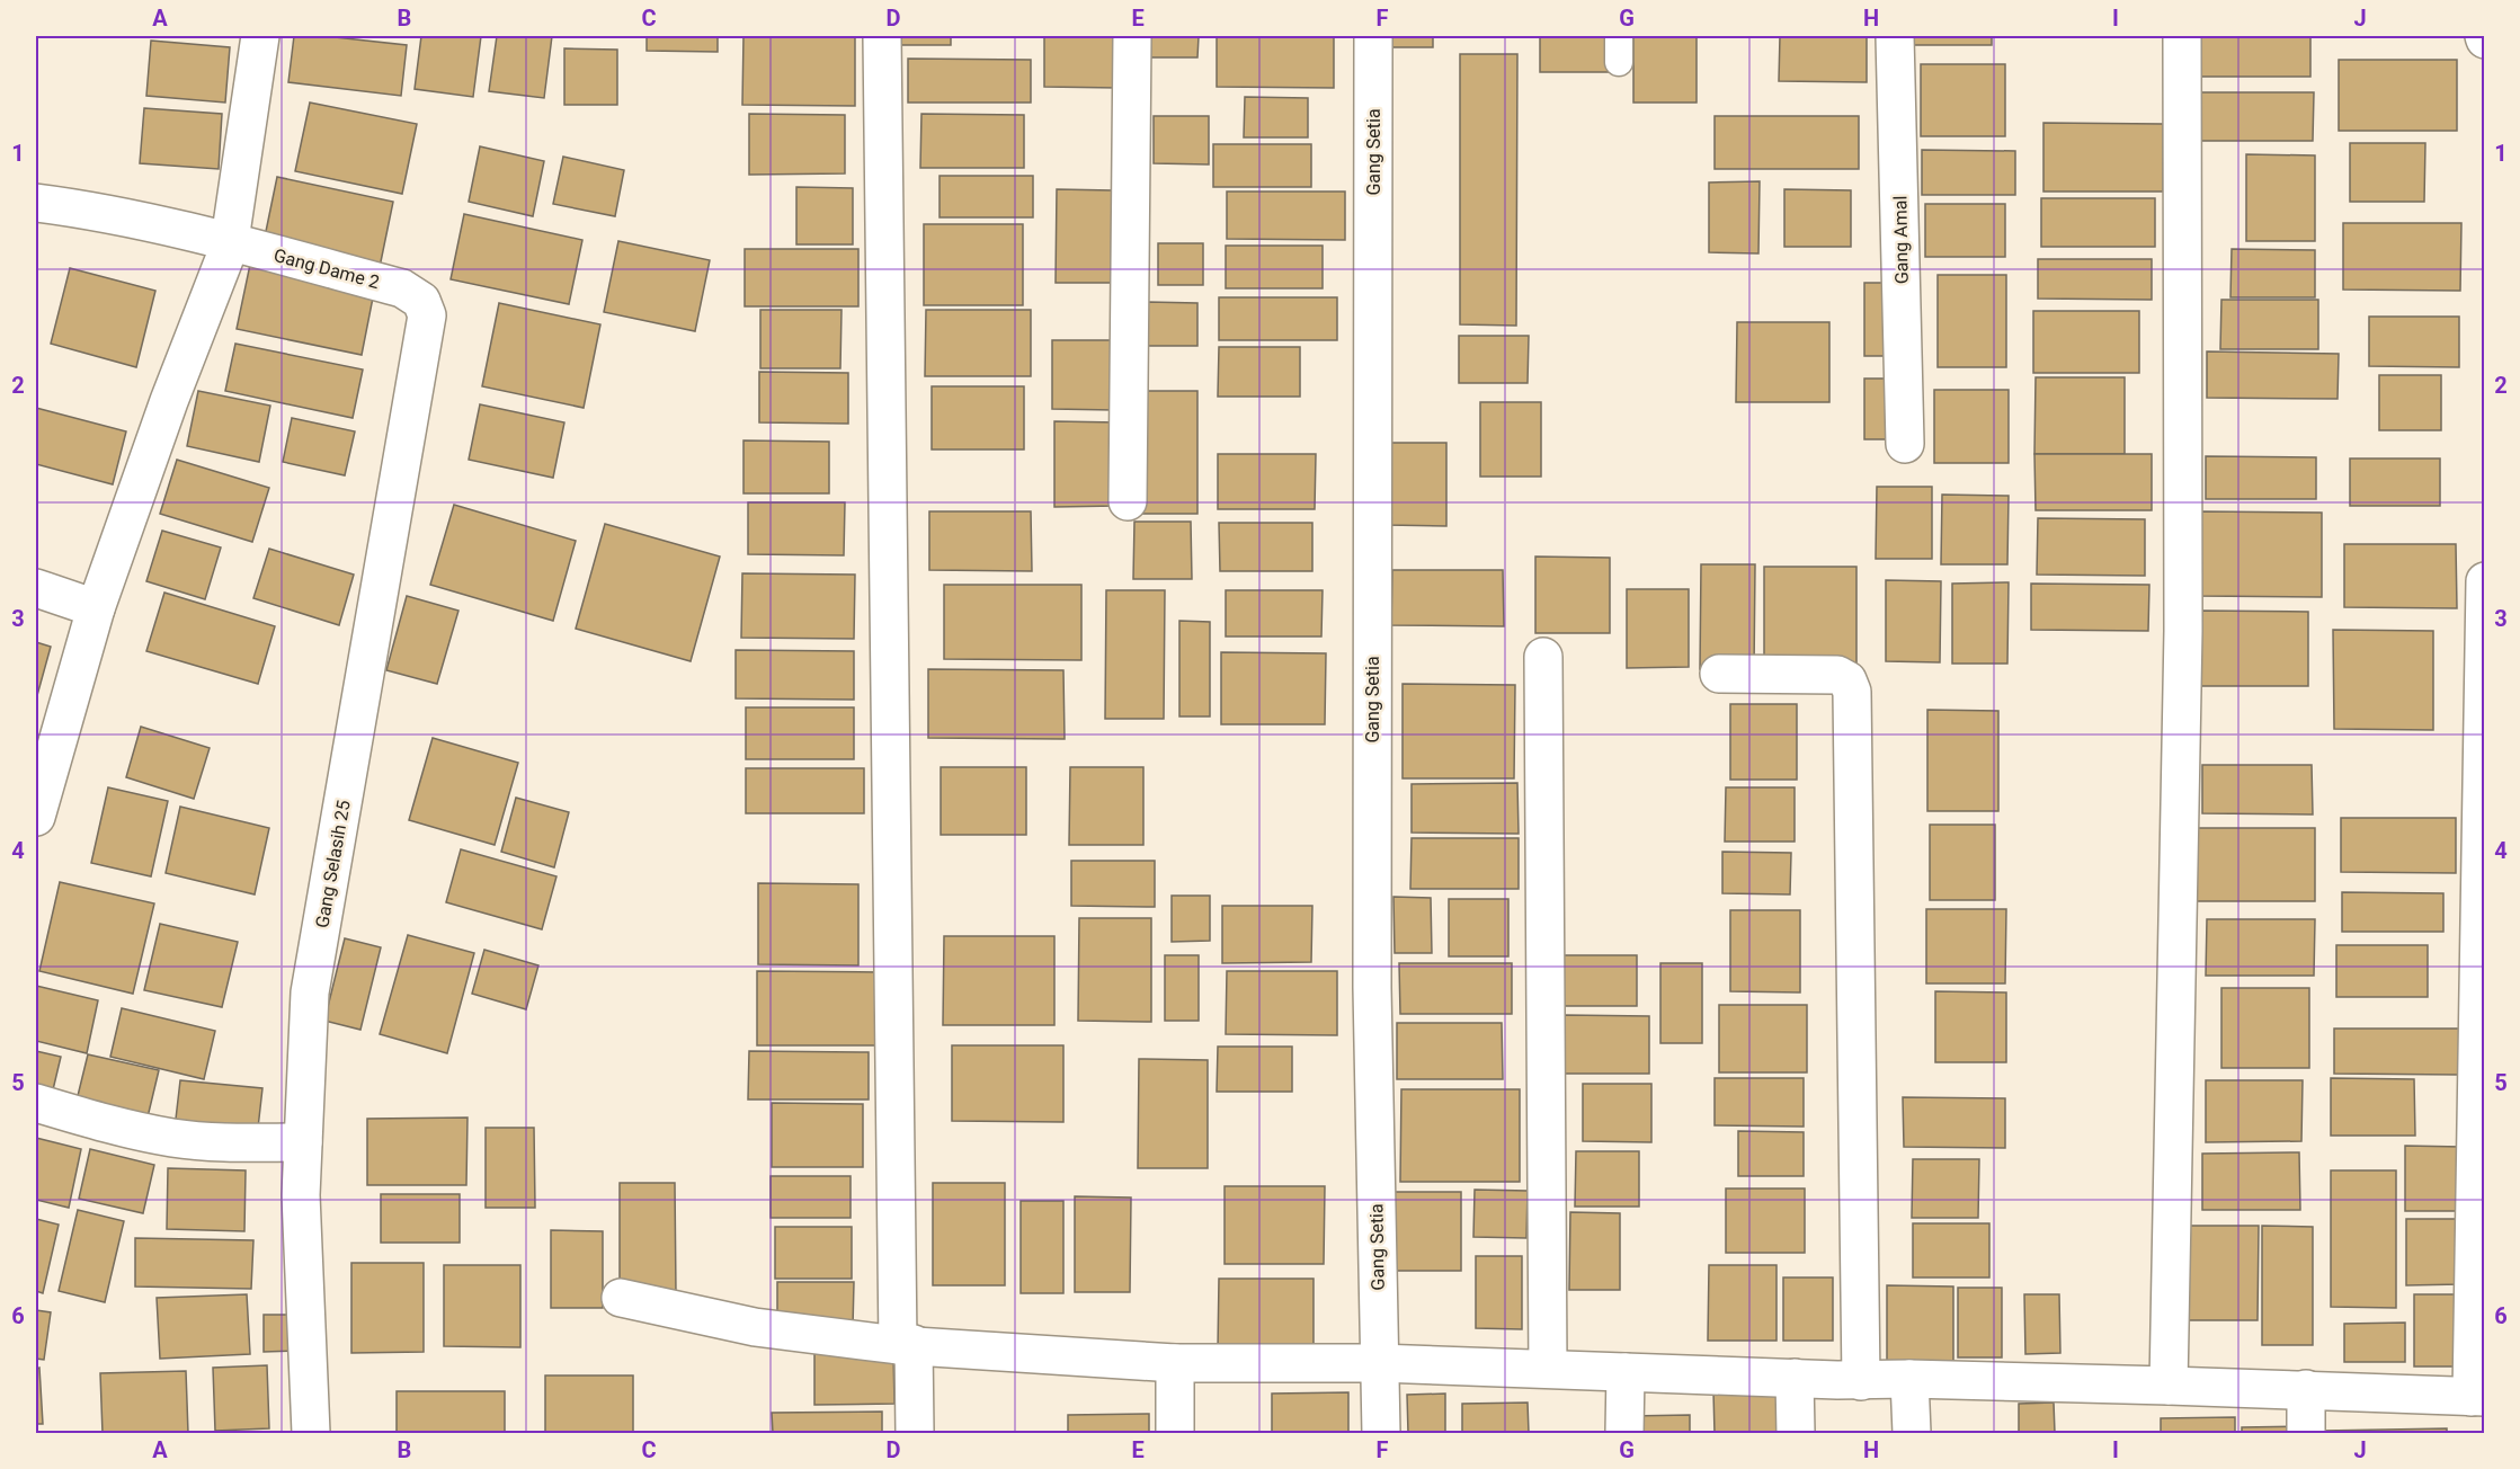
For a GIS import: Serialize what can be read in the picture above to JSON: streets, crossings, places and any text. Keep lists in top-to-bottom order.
{
  "streets": {
    "street": [
      "Gang Setia",
      "Gang Amal",
      "Gang Dame 2",
      "Gang Selasih 25"
    ]
  },
  "crossings": [
    ["Gang Dame 2", "Gang Selasih 25"]
  ],
  "grid": {
    "columns": [
      "A",
      "B",
      "C",
      "D",
      "E",
      "F",
      "G",
      "H",
      "I",
      "J"
    ],
    "rows": [
      "1",
      "2",
      "3",
      "4",
      "5",
      "6"
    ]
  }
}
